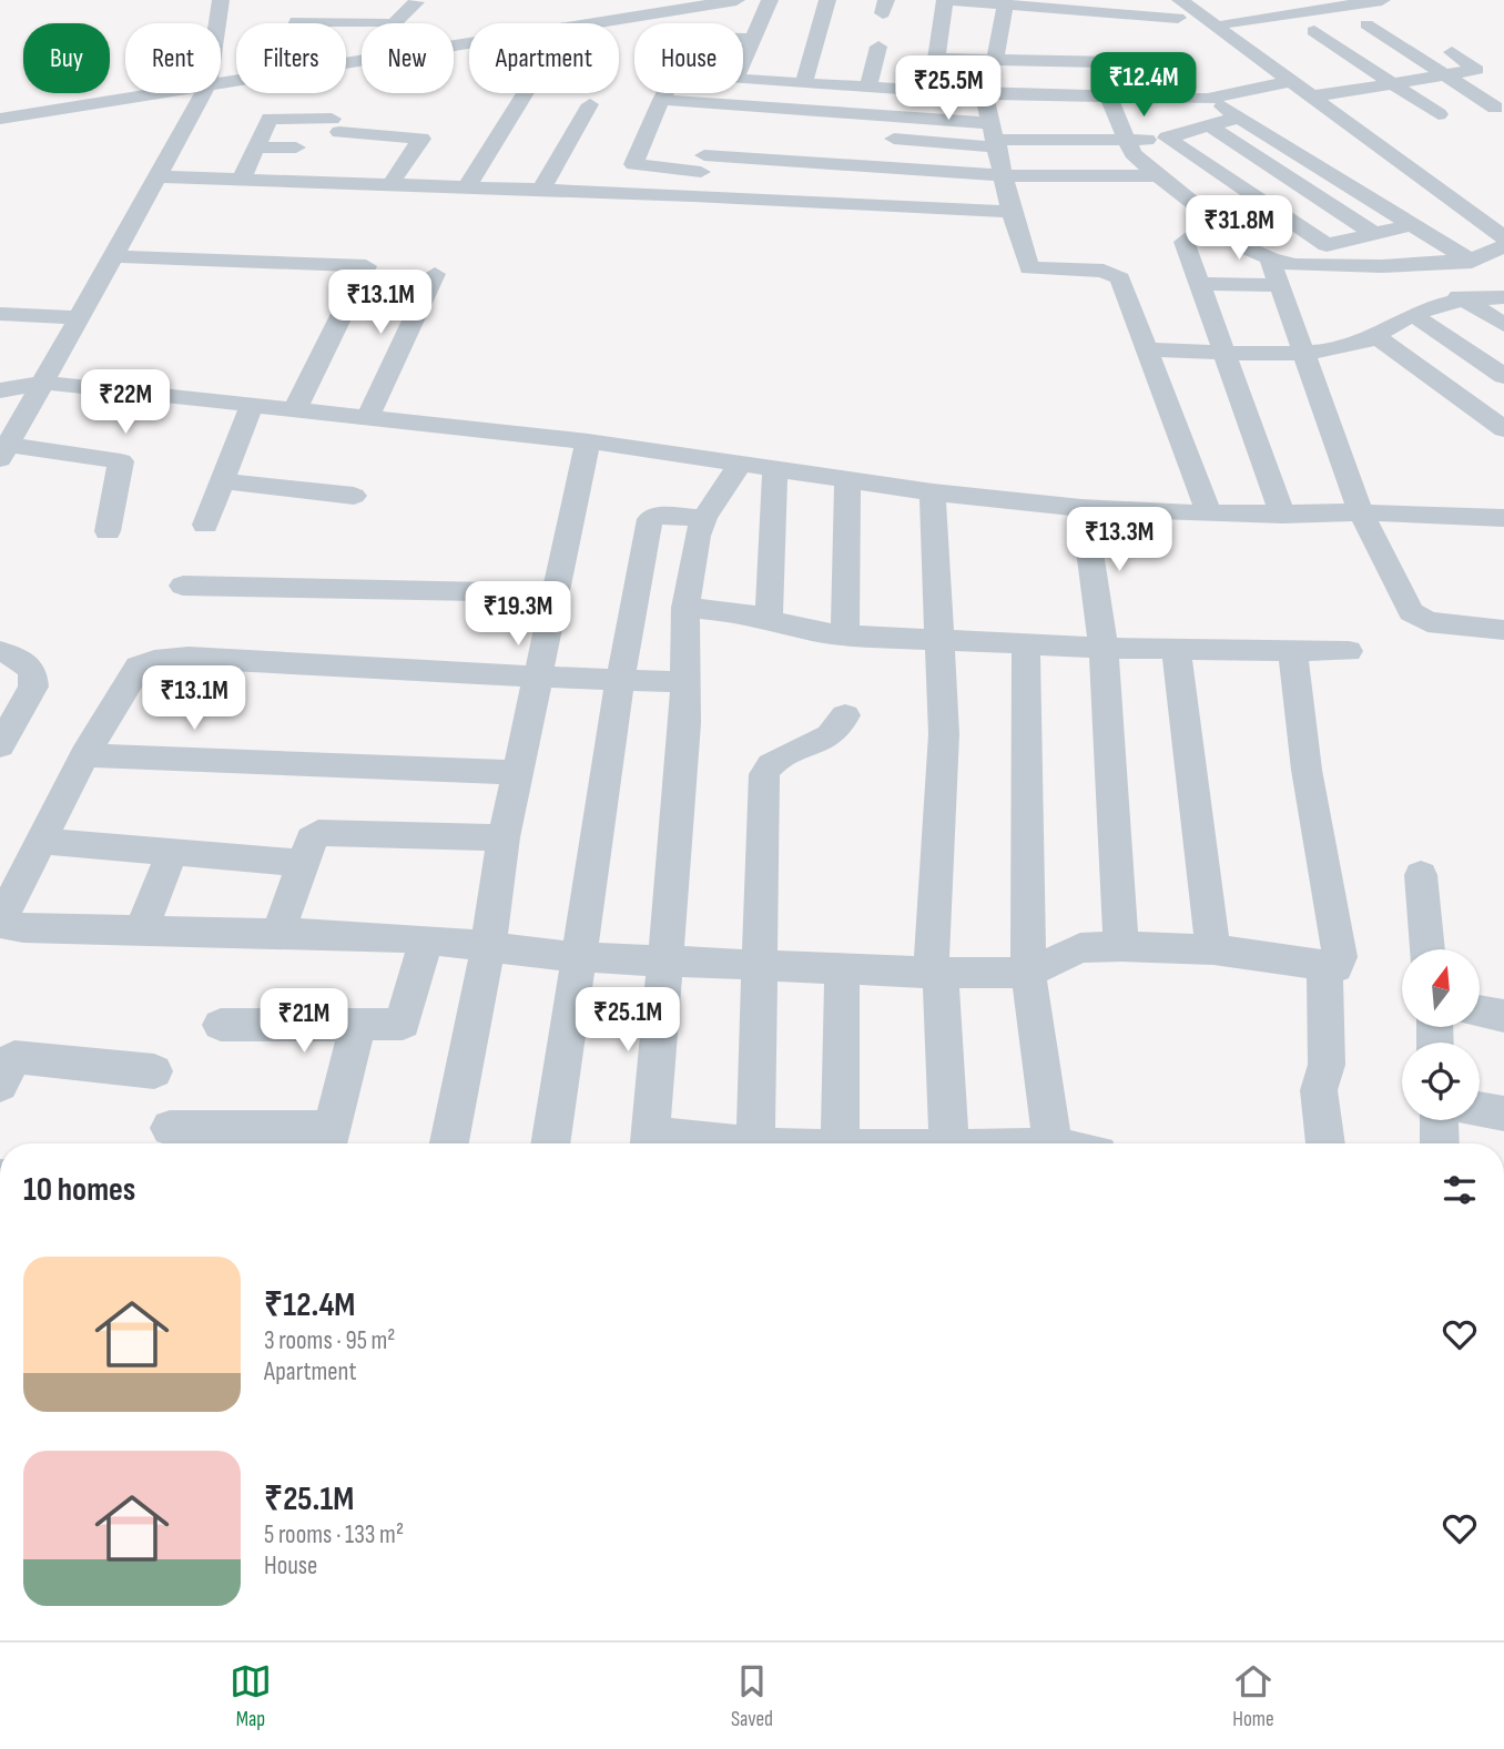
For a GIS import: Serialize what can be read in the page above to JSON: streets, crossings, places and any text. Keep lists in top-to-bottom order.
{
  "north": "top",
  "page": {
    "chip": [
      "Buy",
      "Rent",
      "Filters",
      "New",
      "Apartment",
      "House"
    ],
    "price": [
      "₹12.4M",
      "₹25.5M",
      "₹31.8M",
      "₹13.1M",
      "₹22M",
      "₹13.3M",
      "₹19.3M",
      "₹13.1M",
      "₹25.1M",
      "₹21M"
    ],
    "heading": "10 homes",
    "list": [
      {
        "name": "₹12.4M",
        "note": "3 rooms · 95 m² · Apartment"
      },
      {
        "name": "₹25.1M",
        "note": "5 rooms · 133 m² · House"
      }
    ],
    "tabs": ["Map", "Saved", "Home"]
  }
}
